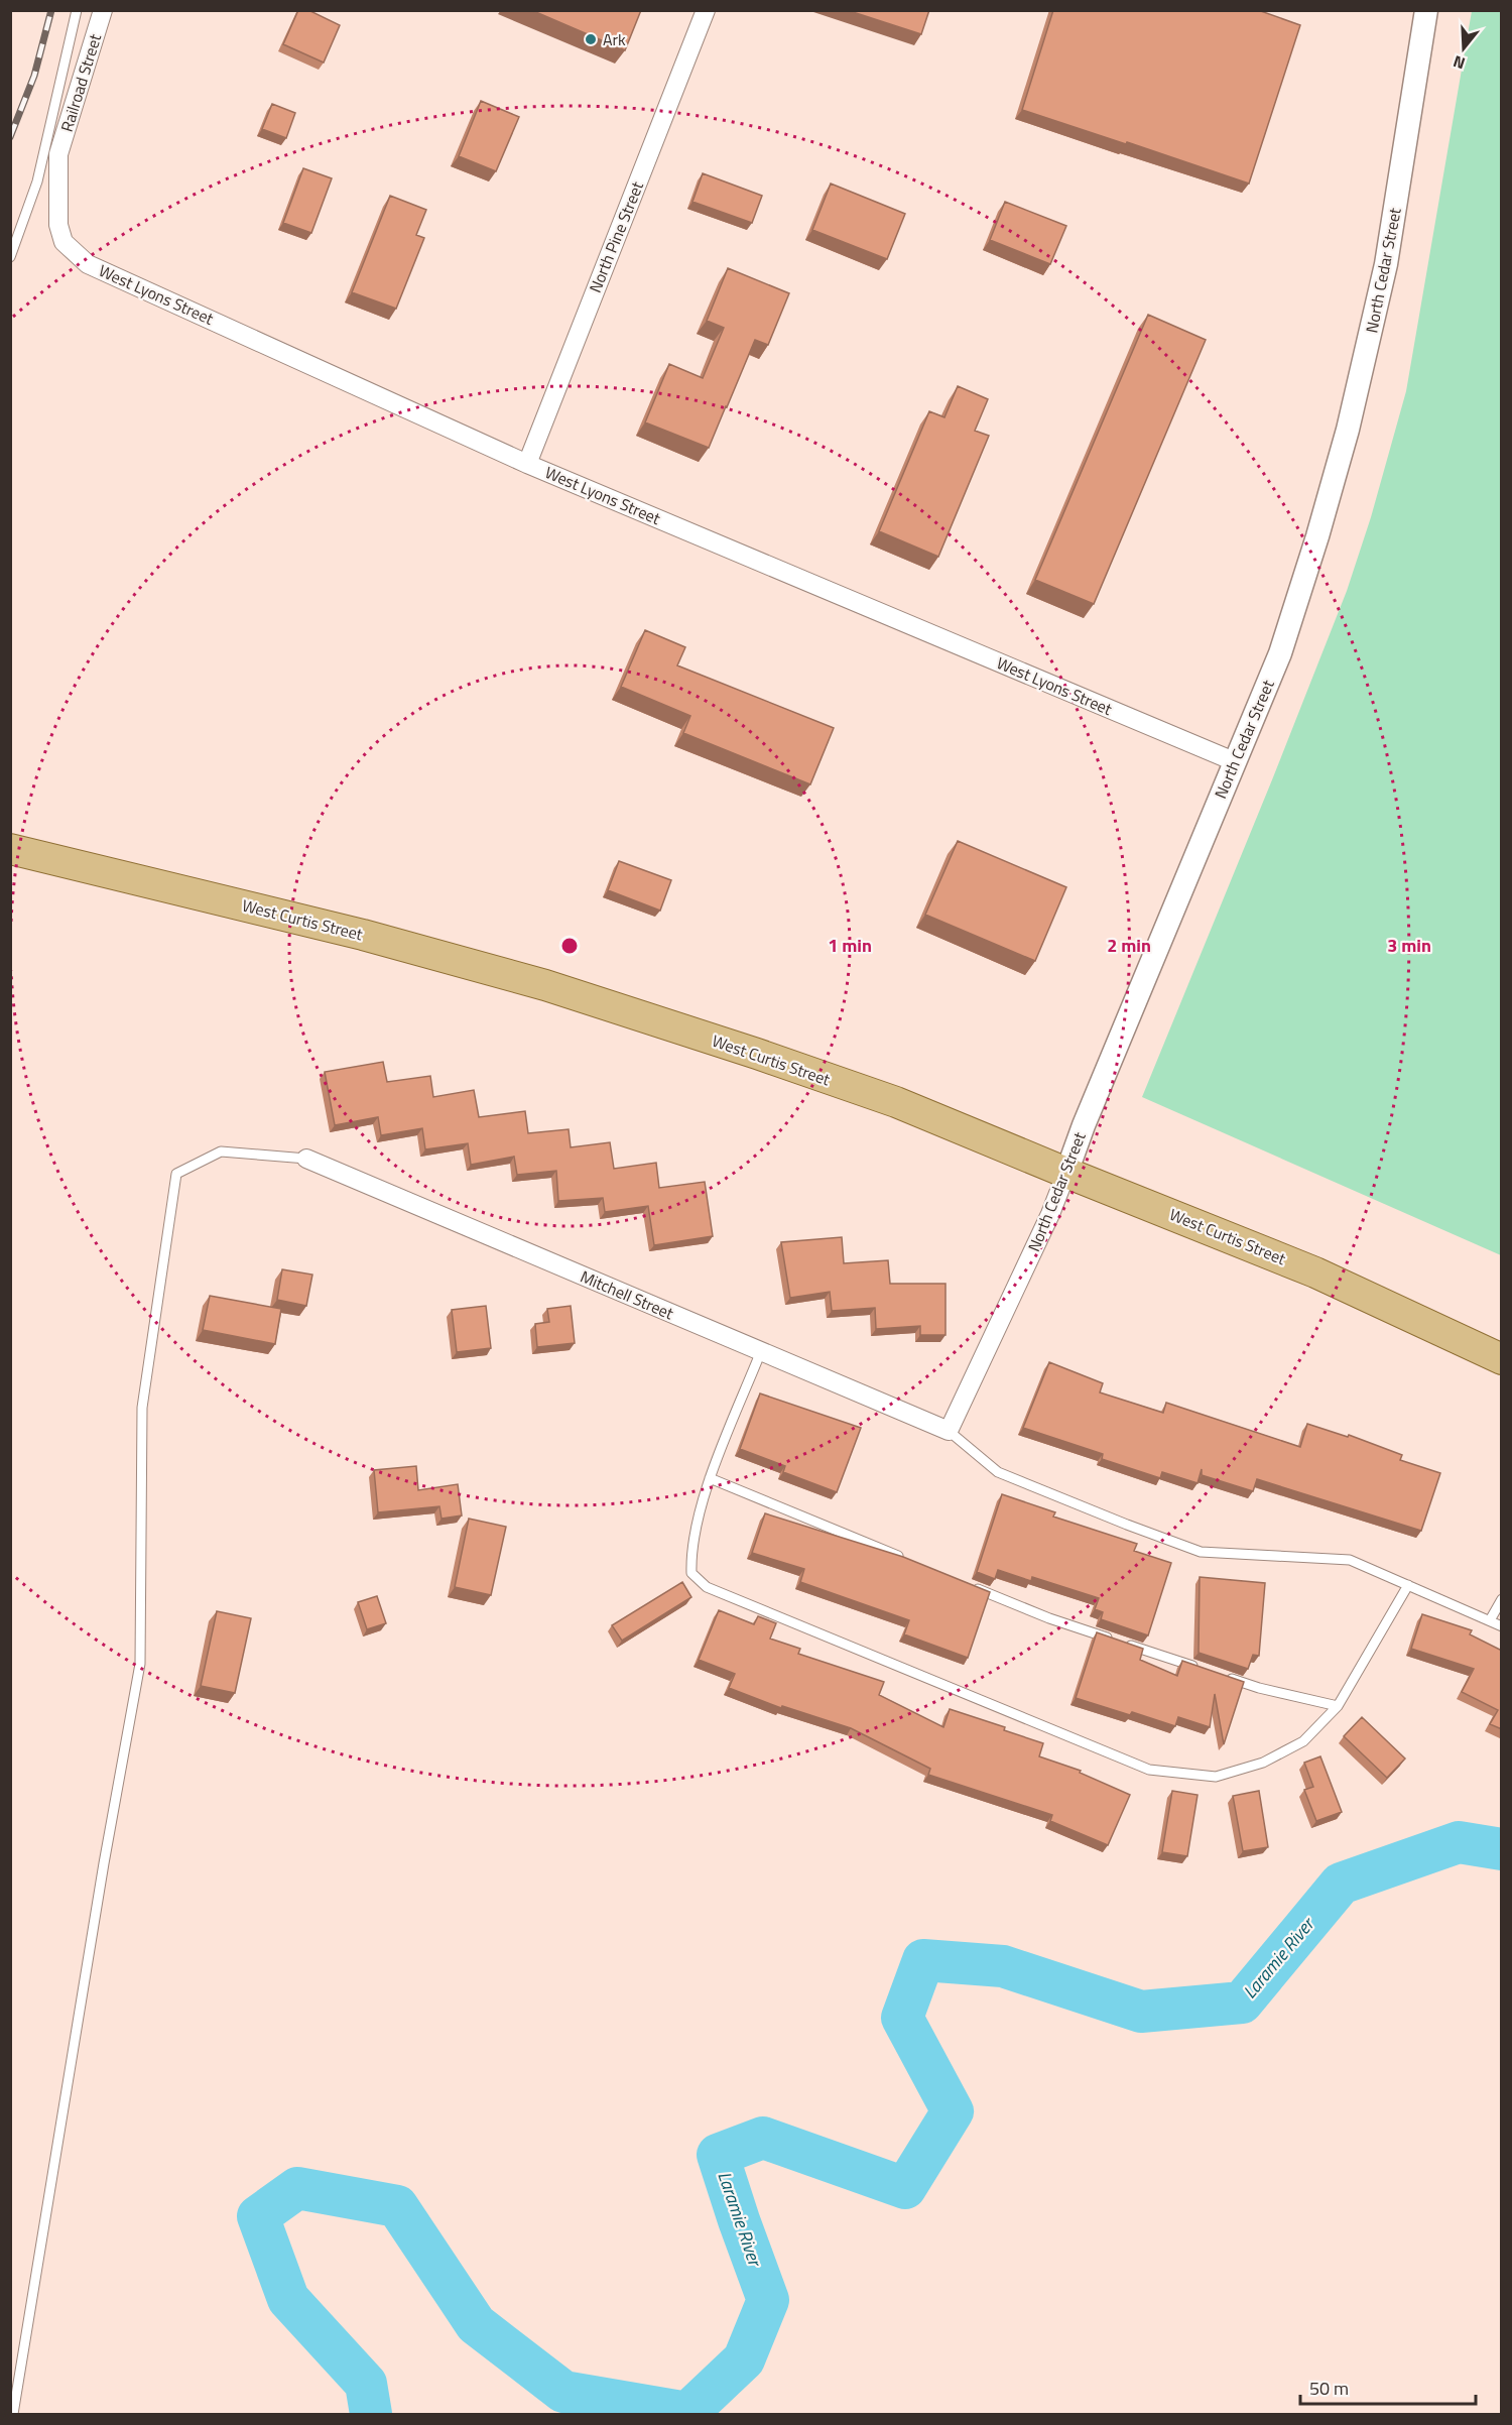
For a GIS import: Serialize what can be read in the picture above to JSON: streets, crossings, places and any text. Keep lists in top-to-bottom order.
{
  "streets": {
    "main road": ["West Curtis Street"],
    "street": [
      "Railroad Street",
      "North Pine Street",
      "North Cedar Street",
      "West Lyons Street",
      "Mitchell Street"
    ]
  },
  "crossings": [
    ["Railroad Street", "West Lyons Street"],
    ["North Pine Street", "West Lyons Street"],
    ["North Cedar Street", "West Lyons Street"],
    ["North Cedar Street", "West Curtis Street"],
    ["North Cedar Street", "Mitchell Street"]
  ],
  "water": ["Laramie River"],
  "places": ["Ark"],
  "scale_bar": "50 m",
  "north": "bottom",
  "rings": ["1 min", "2 min", "3 min"]
}
